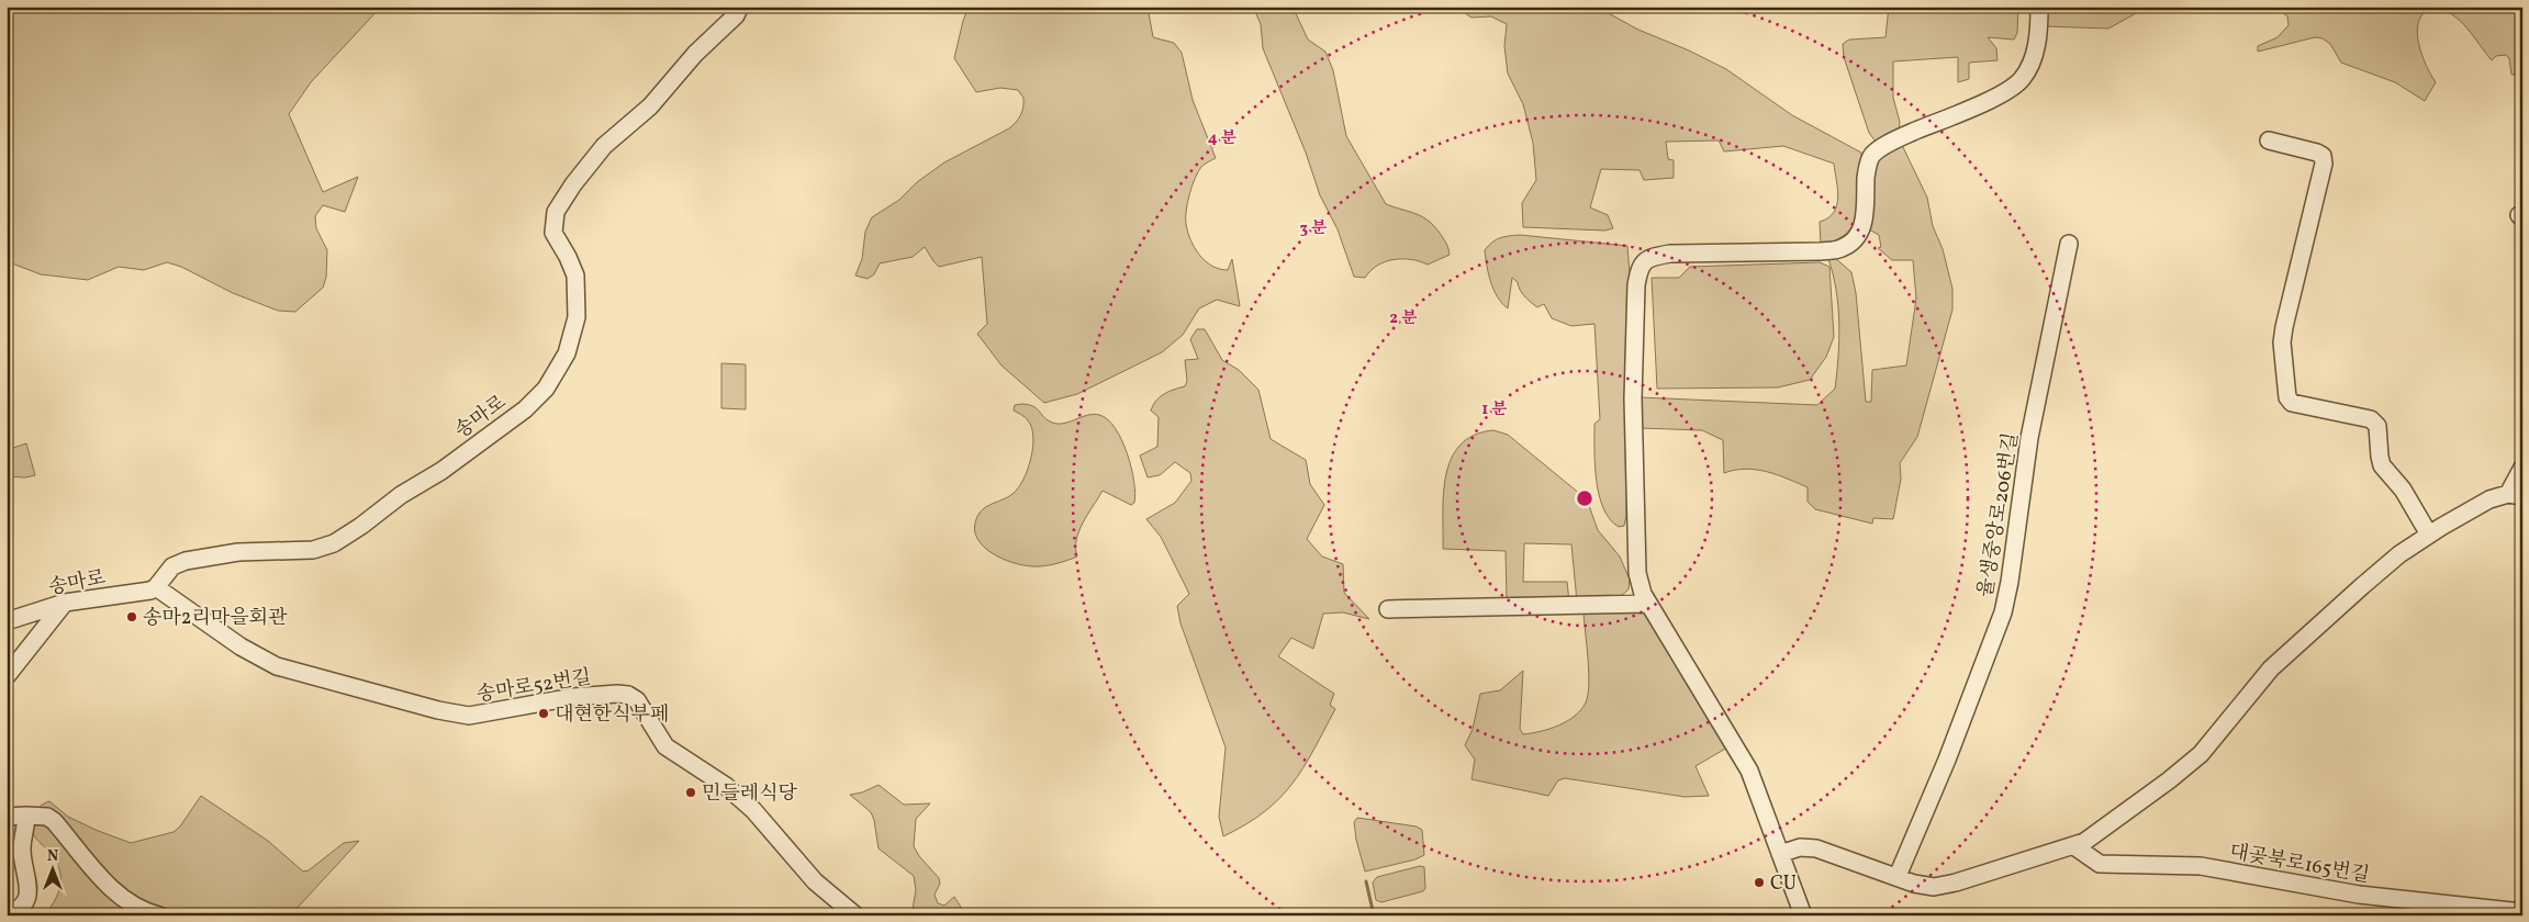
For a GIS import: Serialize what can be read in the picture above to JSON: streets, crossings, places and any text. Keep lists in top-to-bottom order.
{
  "streets": {
    "street": [
      "송마로",
      "율생중앙로206번길",
      "송마로52번길",
      "대곶북로165번길"
    ]
  },
  "crossings": [
    ["송마로", "송마로52번길"]
  ],
  "places": [
    "송마2리마을회관",
    "대현한식부페",
    "민들레식당",
    "CU"
  ],
  "north": "top",
  "rings": [
    "4 분",
    "3 분",
    "2 분",
    "1 분"
  ]
}
